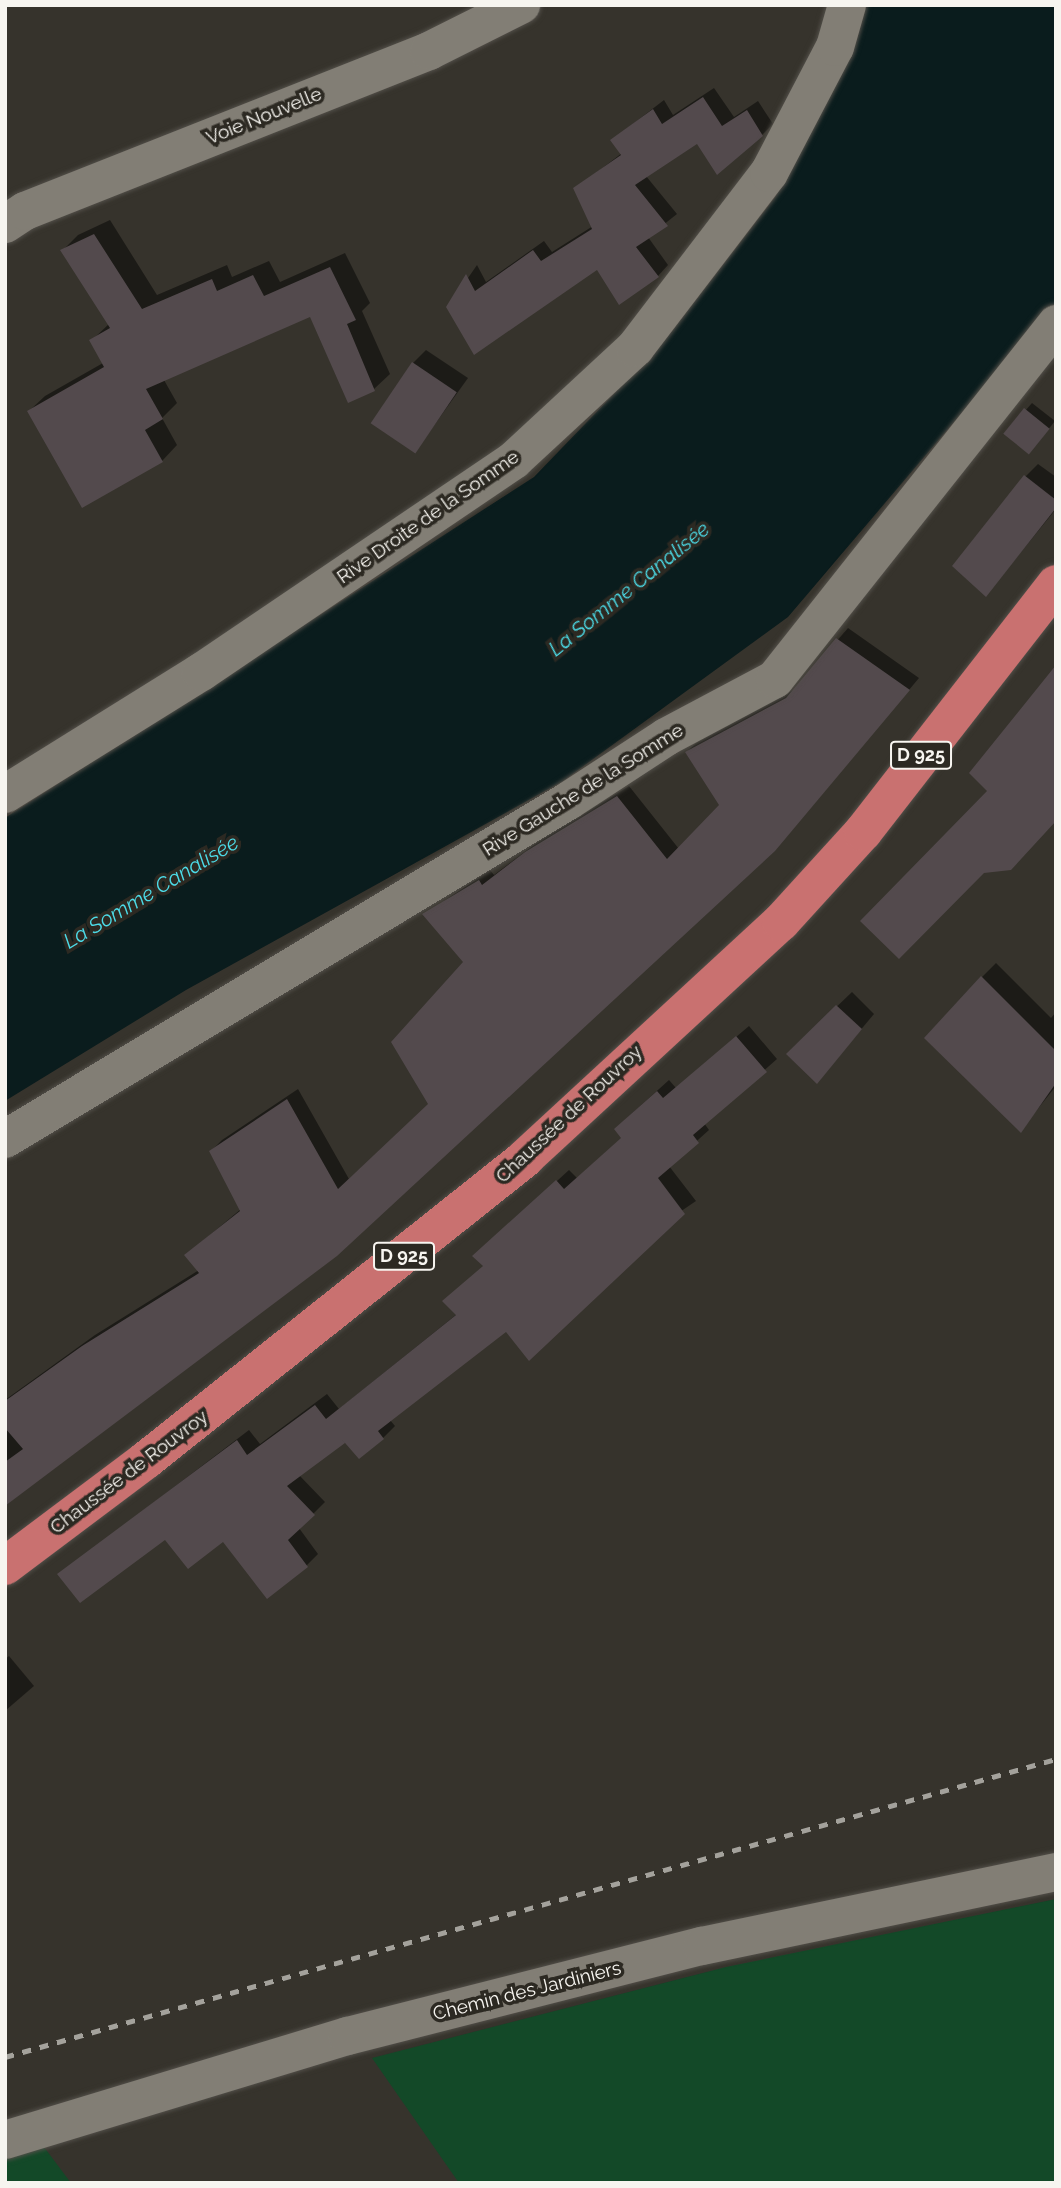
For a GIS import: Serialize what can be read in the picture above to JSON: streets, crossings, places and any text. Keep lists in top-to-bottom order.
{
  "streets": {
    "main road": ["D 925", "Chaussée de Rouvroy"],
    "street": [
      "Voie Nouvelle",
      "Rive Droite de la Somme",
      "Rive Gauche de la Somme",
      "Chemin des Jardiniers"
    ]
  },
  "water": ["La Somme Canalisée"]
}
